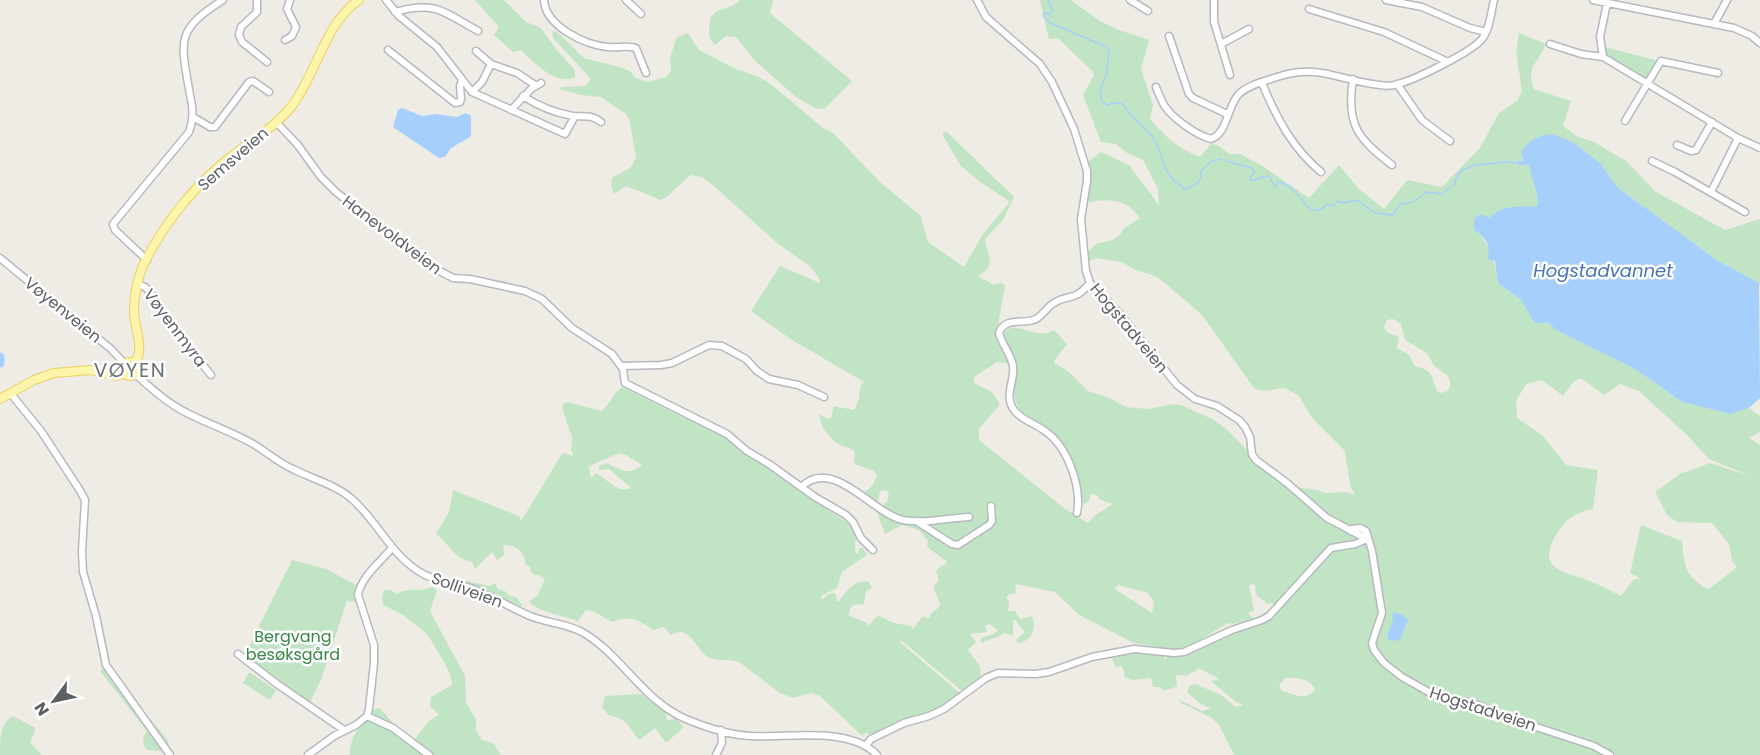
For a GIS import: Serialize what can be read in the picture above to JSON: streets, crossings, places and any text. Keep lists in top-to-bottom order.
{
  "streets": {
    "main road": ["Semsveien"],
    "street": [
      "Hanevoldveien",
      "Vøyenveien",
      "Vøyenmyra",
      "Hogstadveien",
      "Solliveien"
    ]
  },
  "crossings": [
    ["Semsveien", "Hanevoldveien"],
    ["Semsveien", "Vøyenveien"],
    ["Semsveien", "Vøyenmyra"],
    ["Semsveien", "Solliveien"],
    ["Vøyenveien", "Solliveien"]
  ],
  "districts": ["VØYEN"],
  "water": ["Hogstadvannet"],
  "parks": ["Bergvang besøksgård"],
  "north": "bottom left"
}
